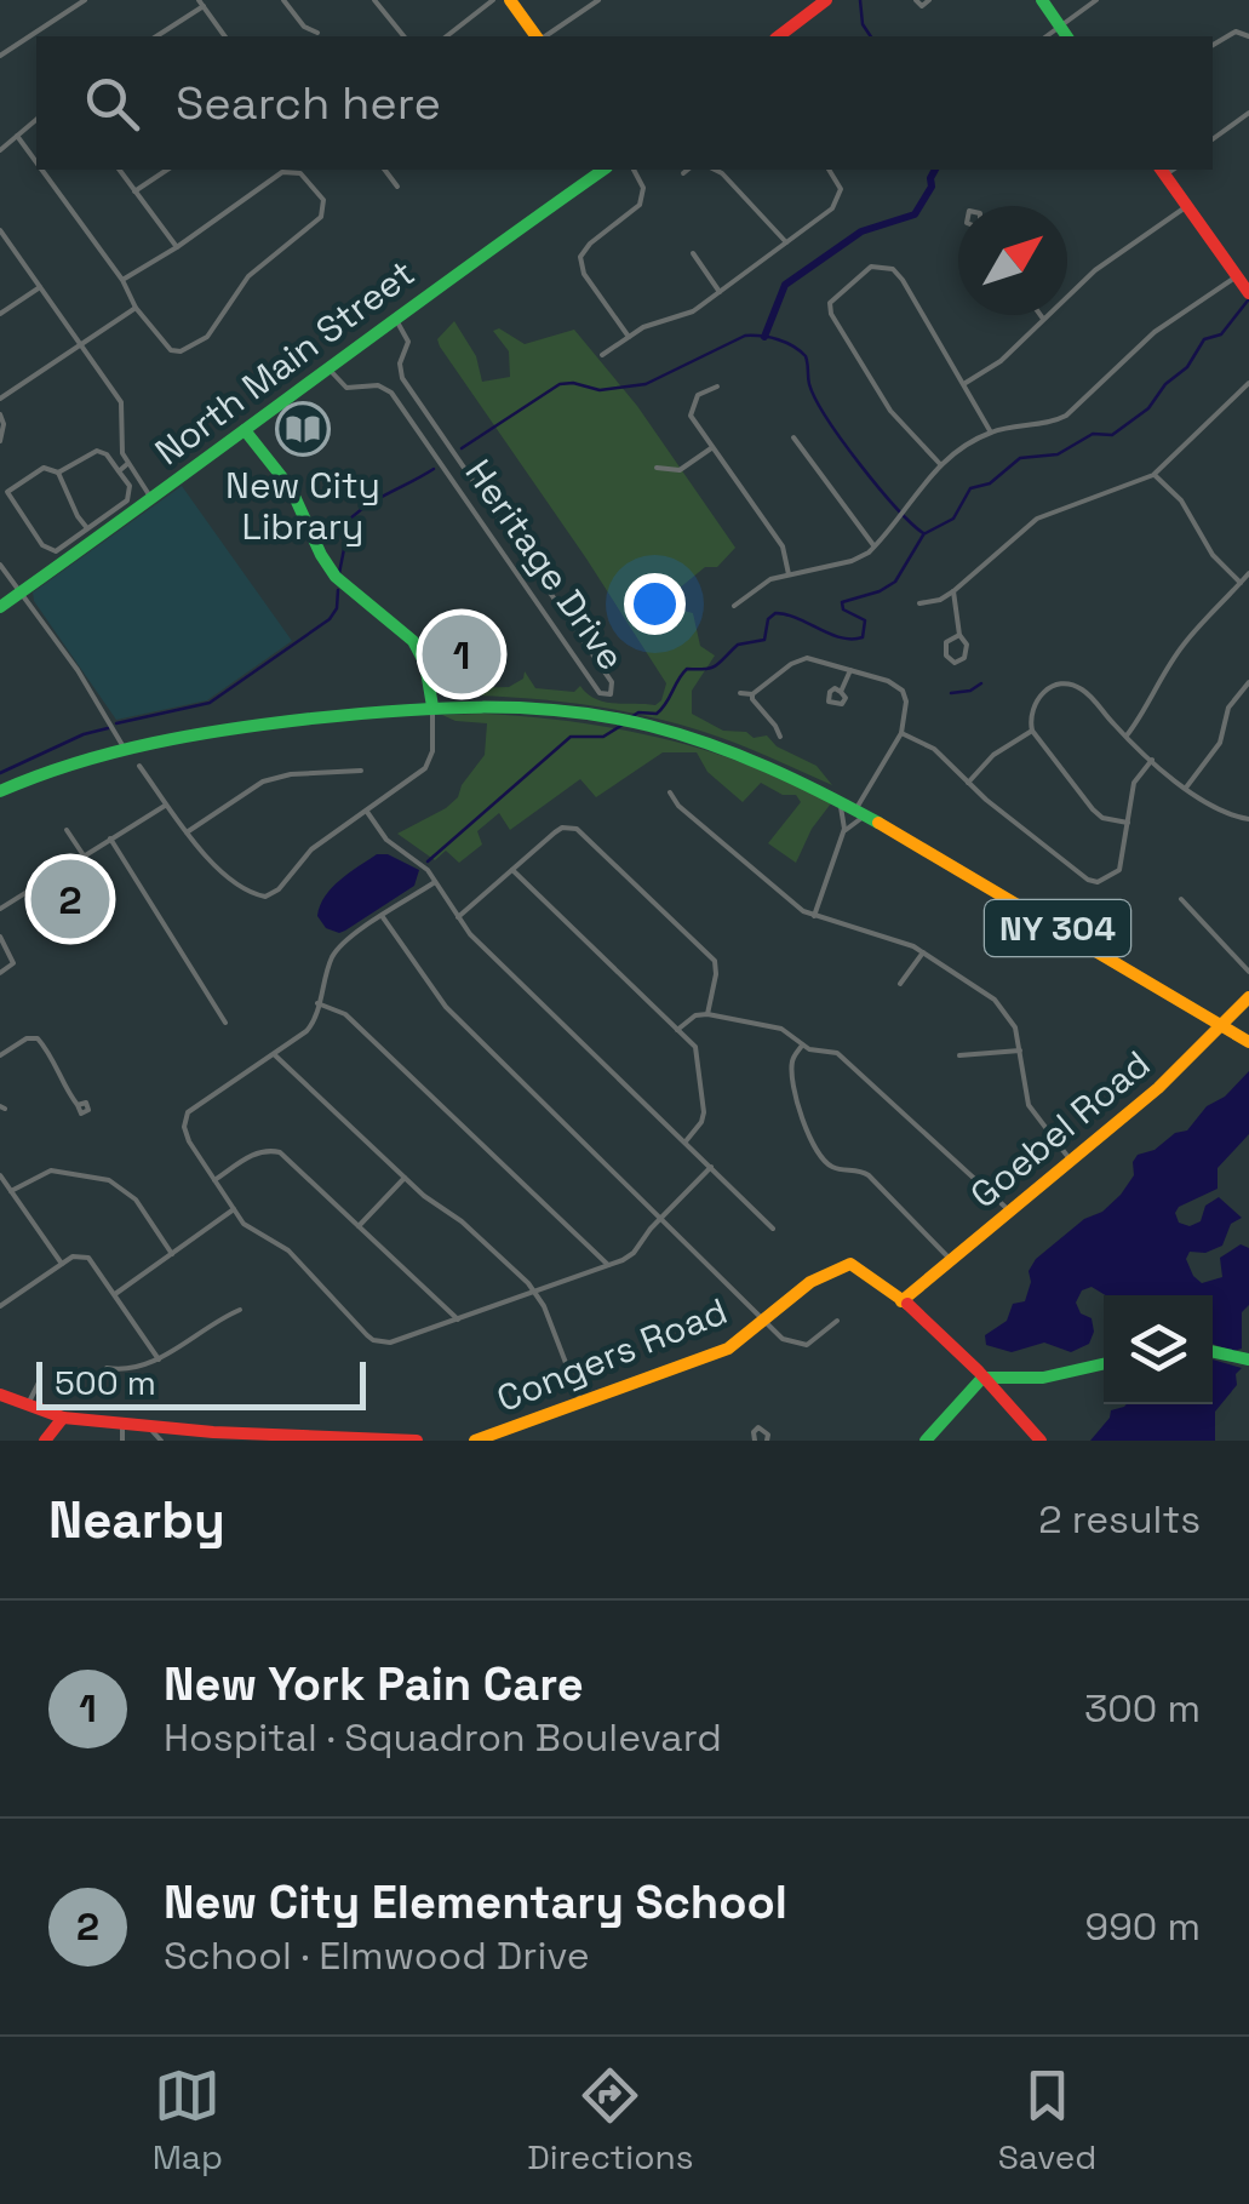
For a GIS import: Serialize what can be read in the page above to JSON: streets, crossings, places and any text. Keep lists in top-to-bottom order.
{
  "streets": {
    "street": [
      "North Main Street",
      "Heritage Drive",
      "NY 304",
      "Goebel Road",
      "Congers Road"
    ]
  },
  "crossings": [
    ["North Main Street", "Heritage Drive"],
    ["NY 304", "Goebel Road"],
    ["Goebel Road", "Congers Road"]
  ],
  "places": {
    "library": ["New City Library"]
  },
  "scale_bar": "500 m",
  "north": "top right",
  "page": {
    "search": "Search here",
    "pins": ["1", "2"],
    "scale": "500 m",
    "heading": ["Nearby", "2 results"],
    "list": [
      {
        "mark": "1",
        "name": "New York Pain Care",
        "note": "Hospital · Squadron Boulevard",
        "value": "300 m"
      },
      {
        "mark": "2",
        "name": "New City Elementary School",
        "note": "School · Elmwood Drive",
        "value": "990 m"
      }
    ],
    "nav": ["Map", "Directions", "Saved"]
  }
}
